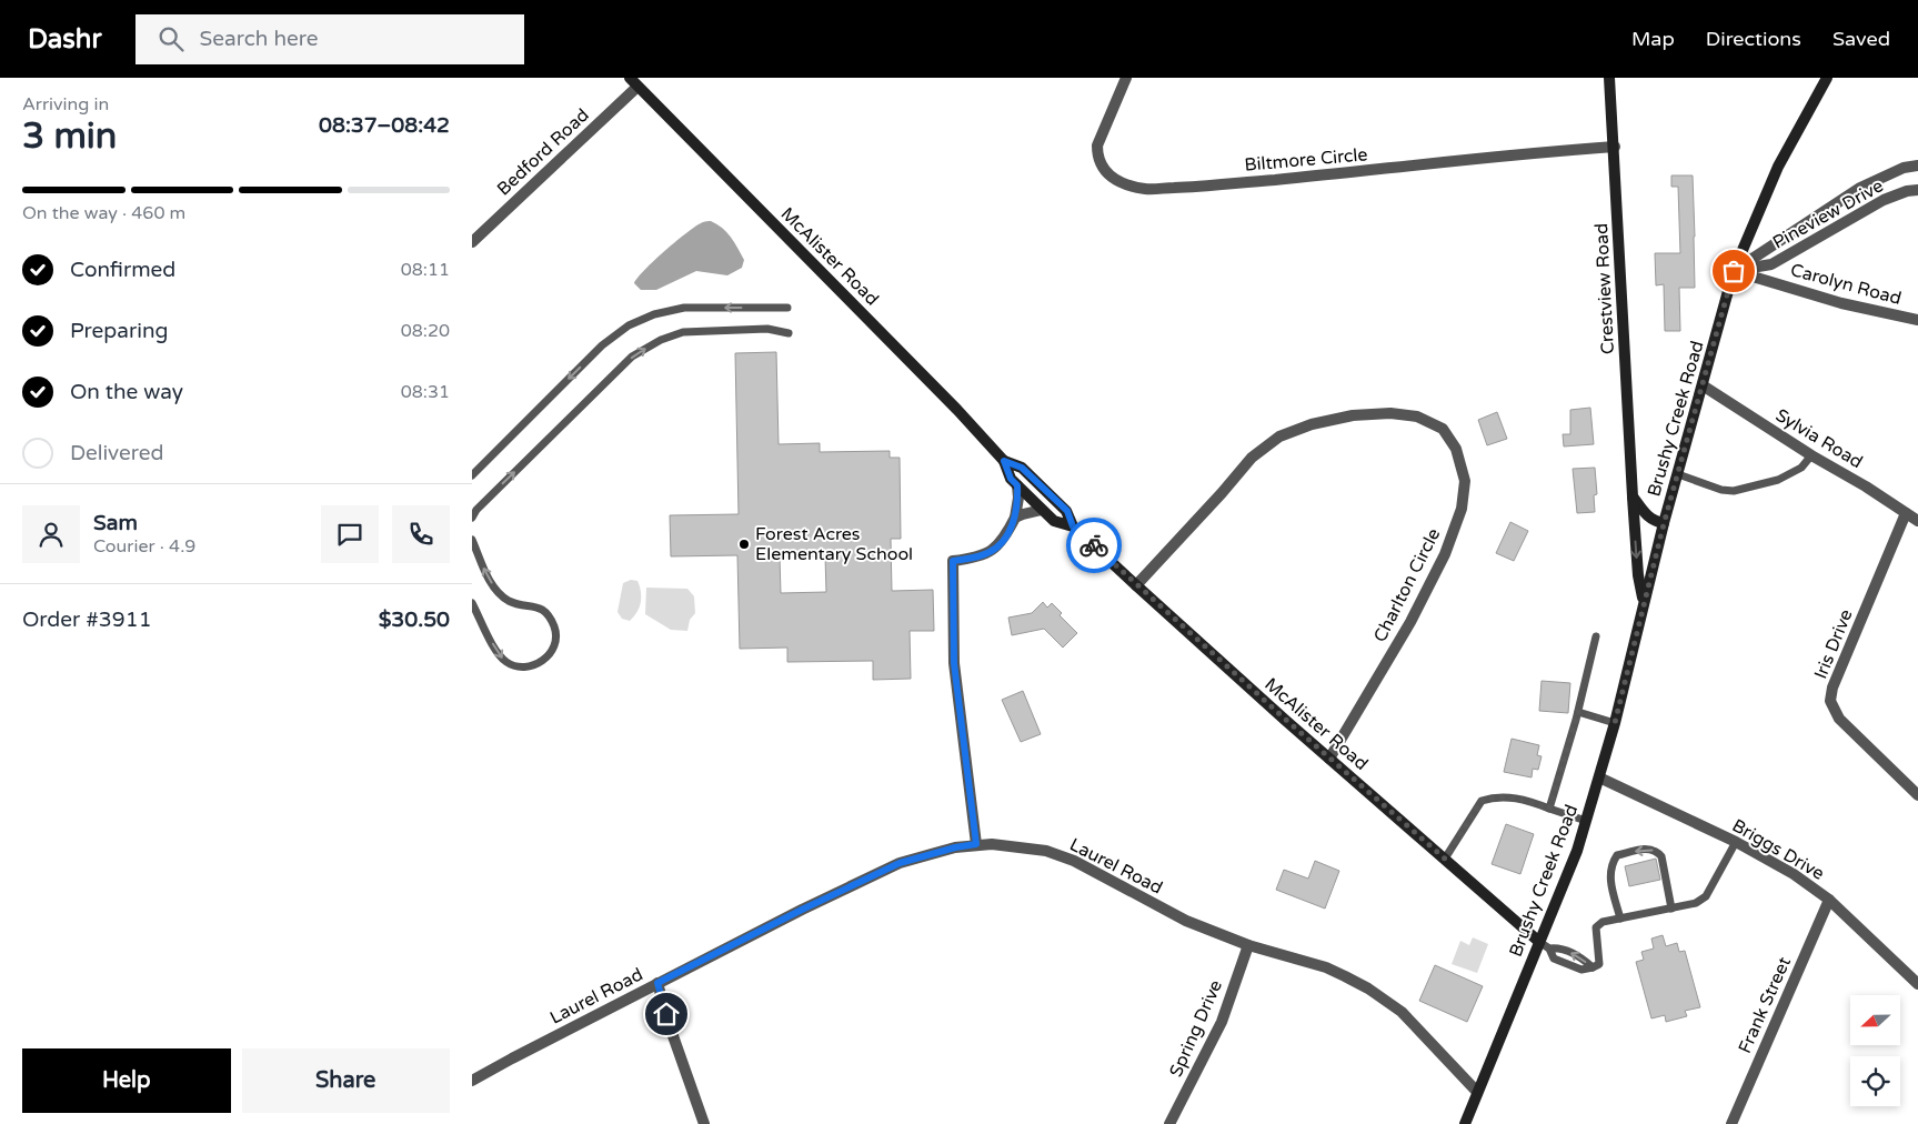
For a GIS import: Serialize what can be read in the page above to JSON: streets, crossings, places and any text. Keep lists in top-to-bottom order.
{
  "streets": {
    "street": [
      "Bedford Road",
      "Biltmore Circle",
      "Pineview Drive",
      "McAlister Road",
      "Carolyn Road",
      "Crestview Road",
      "Brushy Creek Road",
      "Sylvia Road",
      "Charlton Circle",
      "Iris Drive",
      "Briggs Drive",
      "Laurel Road",
      "Frank Street",
      "Spring Drive"
    ]
  },
  "crossings": [
    ["Bedford Road", "McAlister Road"],
    ["Biltmore Circle", "Crestview Road"],
    ["Pineview Drive", "Carolyn Road"],
    ["Pineview Drive", "Brushy Creek Road"],
    ["McAlister Road", "Brushy Creek Road"],
    ["McAlister Road", "Charlton Circle"],
    ["Carolyn Road", "Brushy Creek Road"],
    ["Crestview Road", "Brushy Creek Road"],
    ["Brushy Creek Road", "Sylvia Road"],
    ["Brushy Creek Road", "Briggs Drive"],
    ["Brushy Creek Road", "Laurel Road"],
    ["Sylvia Road", "Iris Drive"],
    ["Briggs Drive", "Frank Street"],
    ["Laurel Road", "Spring Drive"]
  ],
  "places": ["Forest Acres Elementary School"],
  "north": "left",
  "page": {
    "header": "Dashr",
    "search": "Search here",
    "nav": ["Map", "Directions", "Saved"],
    "heading": ["3 min", "Arriving in", "08:37–08:42"],
    "panel": [
      "Sam",
      "Courier · 4.9",
      "Order #3911",
      "$30.50"
    ],
    "bar": "On the way · 460 m",
    "list": [
      ["Confirmed", "08:11"],
      ["Preparing", "08:20"],
      ["On the way", "08:31"],
      "Delivered"
    ],
    "buttons": ["Help", "Share"]
  }
}
